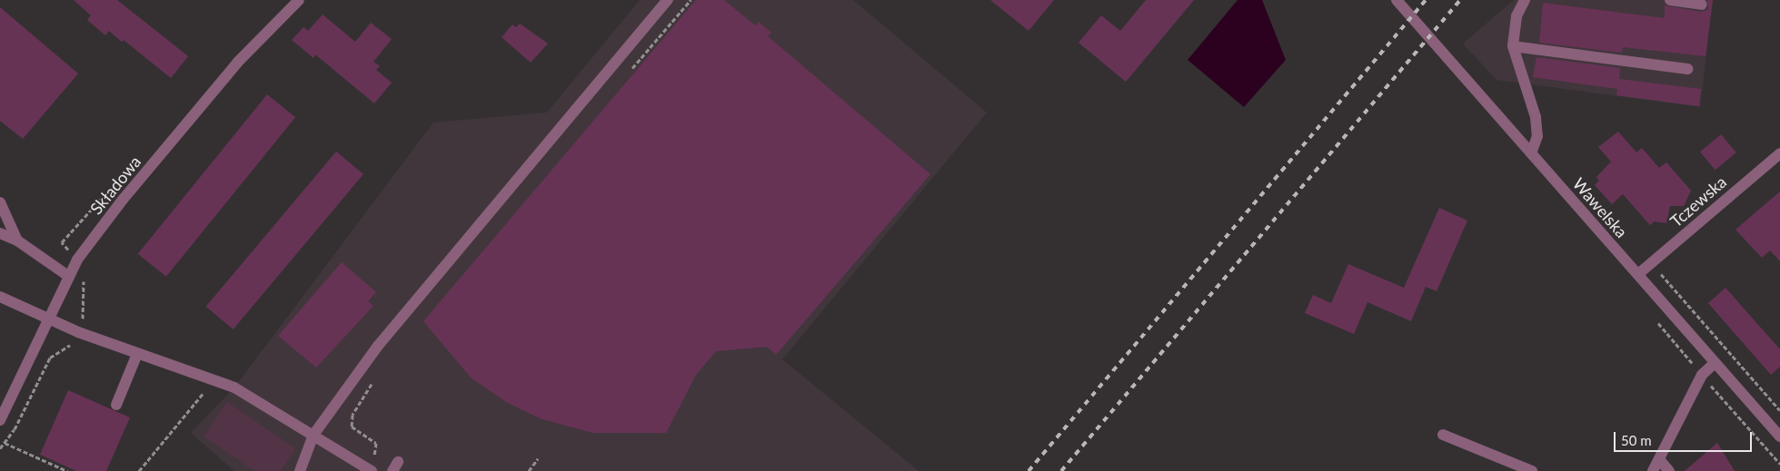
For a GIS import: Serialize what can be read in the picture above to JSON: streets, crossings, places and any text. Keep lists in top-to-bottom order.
{
  "streets": {
    "street": ["Składowa", "Tczewska", "Wawelska"]
  },
  "crossings": [
    ["Tczewska", "Wawelska"]
  ],
  "scale_bar": "50 m"
}
